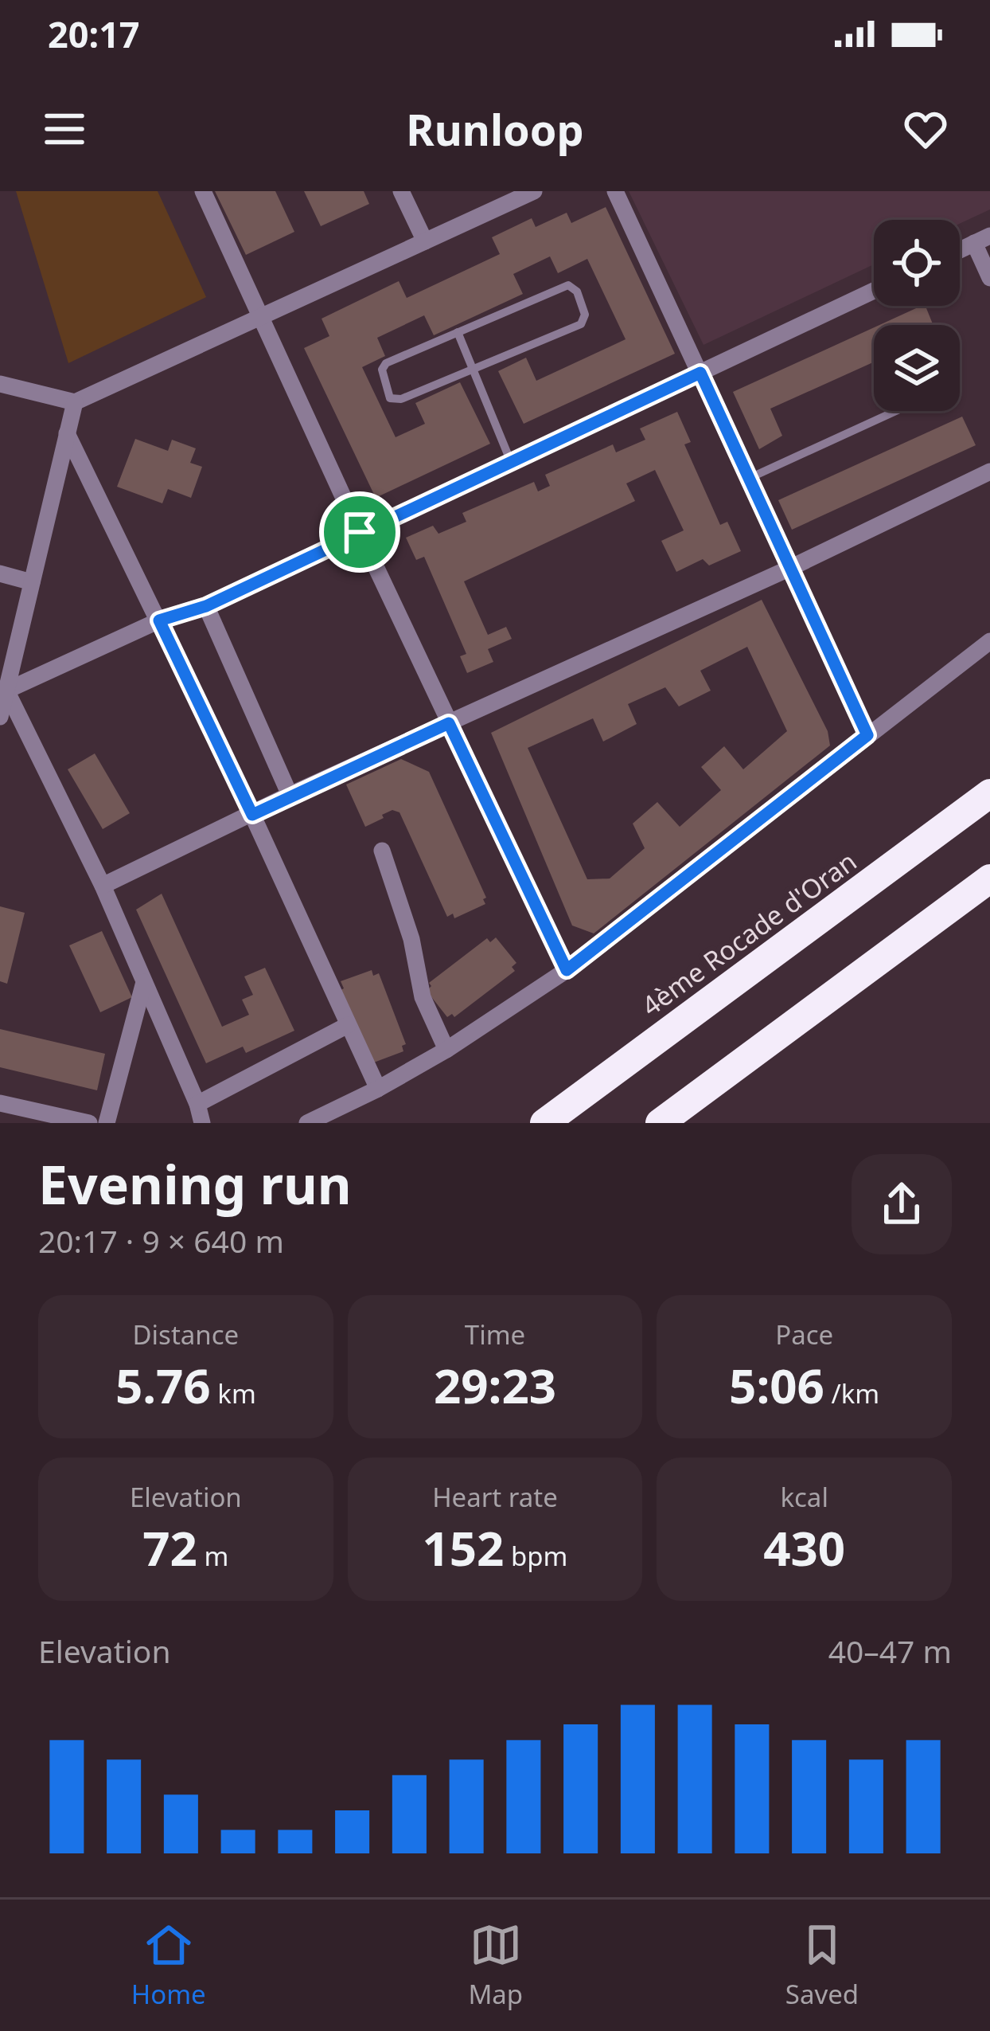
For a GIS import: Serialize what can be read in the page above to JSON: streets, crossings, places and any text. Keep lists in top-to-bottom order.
{
  "streets": {
    "highway": ["4ème Rocade d'Oran"]
  },
  "page": {
    "status": "20:17",
    "header": "Runloop",
    "heading": ["Evening run", "20:17 · 9 × 640 m"],
    "stats": [
      ["Distance", "5.76 km"],
      ["Time", "29:23"],
      ["Pace", "5:06 /km"],
      ["Elevation", "72 m"],
      ["Heart rate", "152 bpm"],
      ["kcal", "430"]
    ],
    "chart": ["Elevation", "40–47 m"],
    "tabs": ["Home", "Map", "Saved"]
  }
}
